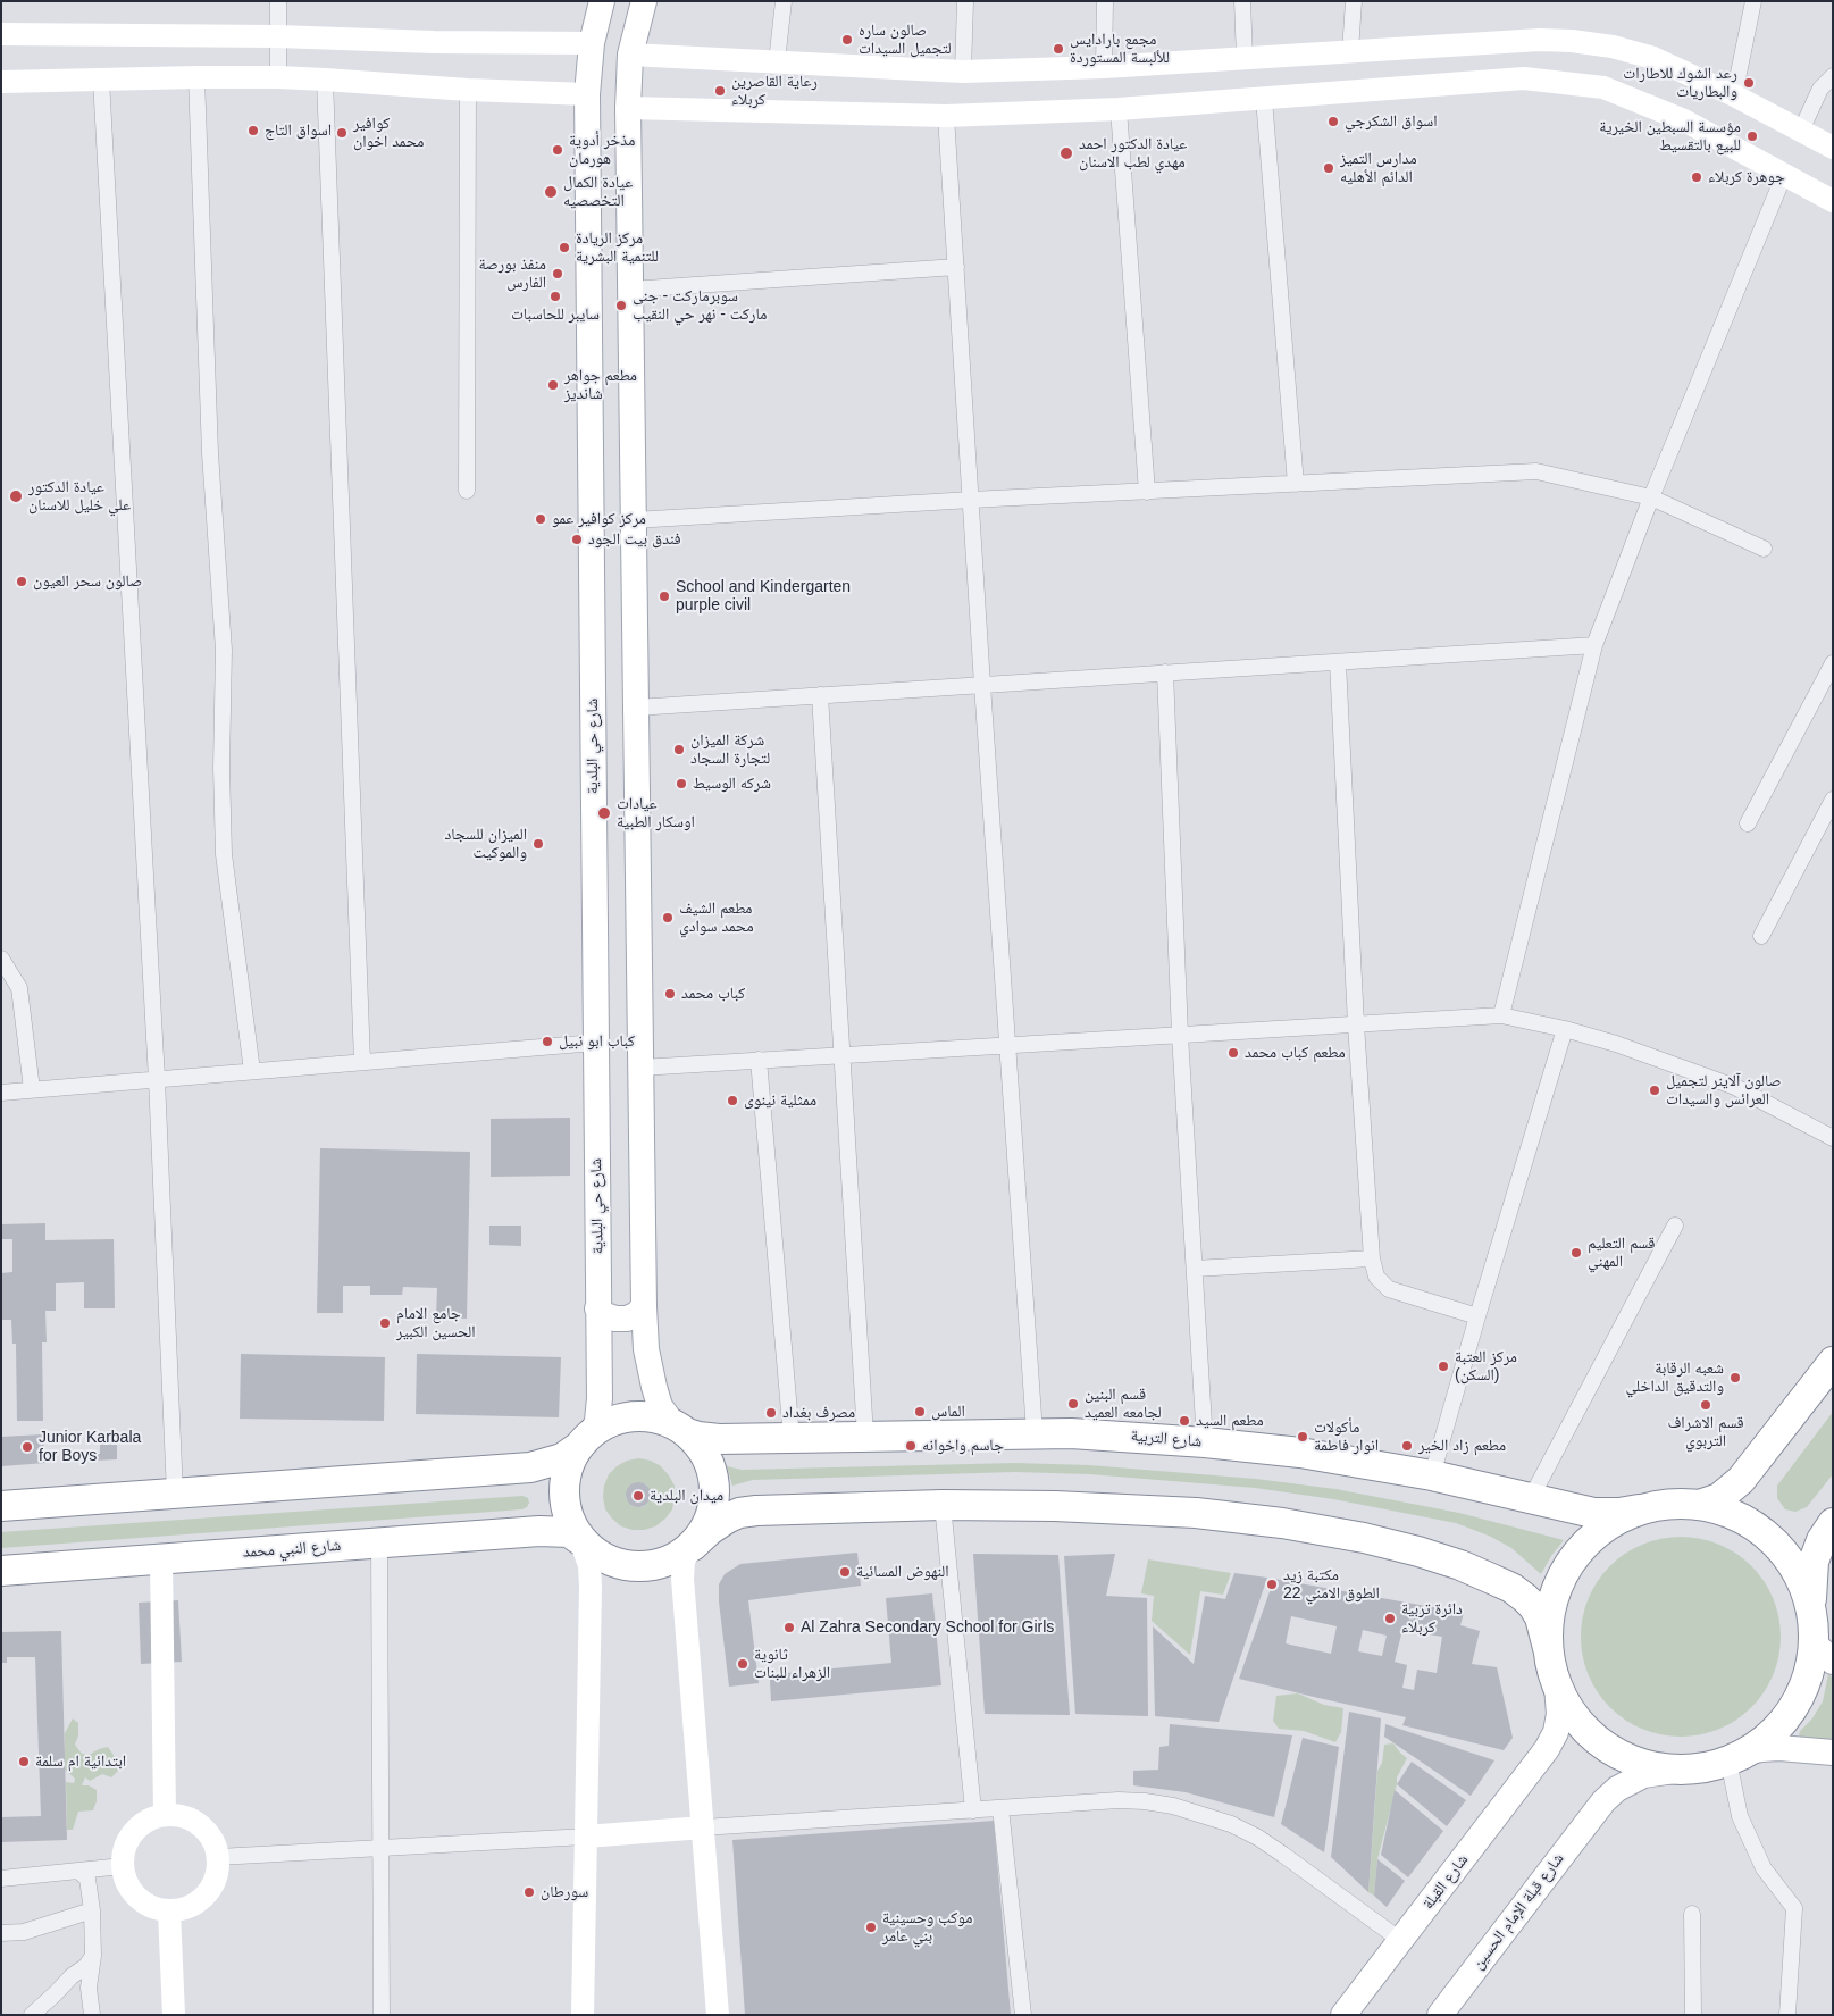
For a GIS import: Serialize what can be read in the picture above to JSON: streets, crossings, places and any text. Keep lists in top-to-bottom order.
{
  "streets": {
    "highway": ["شارع التربية", "شارع النبي محمد"],
    "main road": ["شارع حي البلدية", "شارع القبلة", "شارع قبلة الإمام الحسين"]
  },
  "crossings": [
    ["شارع حي البلدية", "شارع التربية"],
    ["شارع حي البلدية", "شارع النبي محمد"],
    ["شارع التربية", "شارع النبي محمد"]
  ],
  "places": [
    "صالون ساره لتجميل السيدات",
    "مجمع بارادايس للألبسة المستوردة",
    "رعد الشوك للاطارات والبطاريات",
    "رعاية القاصرين كربلاء",
    "اسواق الشكرجي",
    "اسواق التاج",
    "كوافير محمد اخوان",
    "مؤسسة السبطين الخيرية للبيع بالتقسيط",
    "مذخر أدوية هورمان",
    "عيادة الدكتور احمد مهدي لطب الاسنان",
    "مدارس التميز الدائم الأهليه",
    "جوهرة كربلاء",
    "عيادة الكمال التخصصيه",
    "مركز الريادة للتنمية البشرية",
    "منفذ بورصة الفارس",
    "سايبر للحاسبات",
    "سوبرماركت - جنى ماركت - نهر حي النقيب",
    "مطعم جواهر شانديز",
    "عيادة الدكتور علي خليل للاسنان",
    "مركز كوافير عمو",
    "فندق بيت الجود",
    "صالون سحر العيون",
    "School and Kindergarten purple civil",
    "شركة الميزان لتجارة السجاد",
    "شركه الوسيط",
    "عيادات اوسكار الطبية",
    "الميزان للسجاد والموكيت",
    "مطعم الشيف محمد سوادي",
    "كباب محمد",
    "كباب ابو نبيل",
    "مطعم كباب محمد",
    "صالون آلاينر لتجميل العرائس والسيدات",
    "ممثلية نينوى",
    "قسم التعليم المهني",
    "جامع الامام الحسين الكبير",
    "مركز العتبة (السكن)",
    "شعبه الرقابة والتدقيق الداخلي",
    "قسم البنين لجامعه العميد",
    "قسم الاشراف التربوي",
    "الماس",
    "مصرف بغداد",
    "مطعم السيد",
    "مأكولات انوار فاطمة",
    "جاسم واخوانه",
    "مطعم زاد الخير",
    "Junior Karbala for Boys",
    "ميدان البلدية",
    "النهوض المسائية",
    "مكتبة زيد الطوق الامني 22",
    "دائرة تربية كربلاء",
    "Al Zahra Secondary School for Girls",
    "ثانوية الزهراء للبنات",
    "ابتدائية ام سلمة",
    "سورطان",
    "موكب وحسينية بني عامر"
  ]
}
